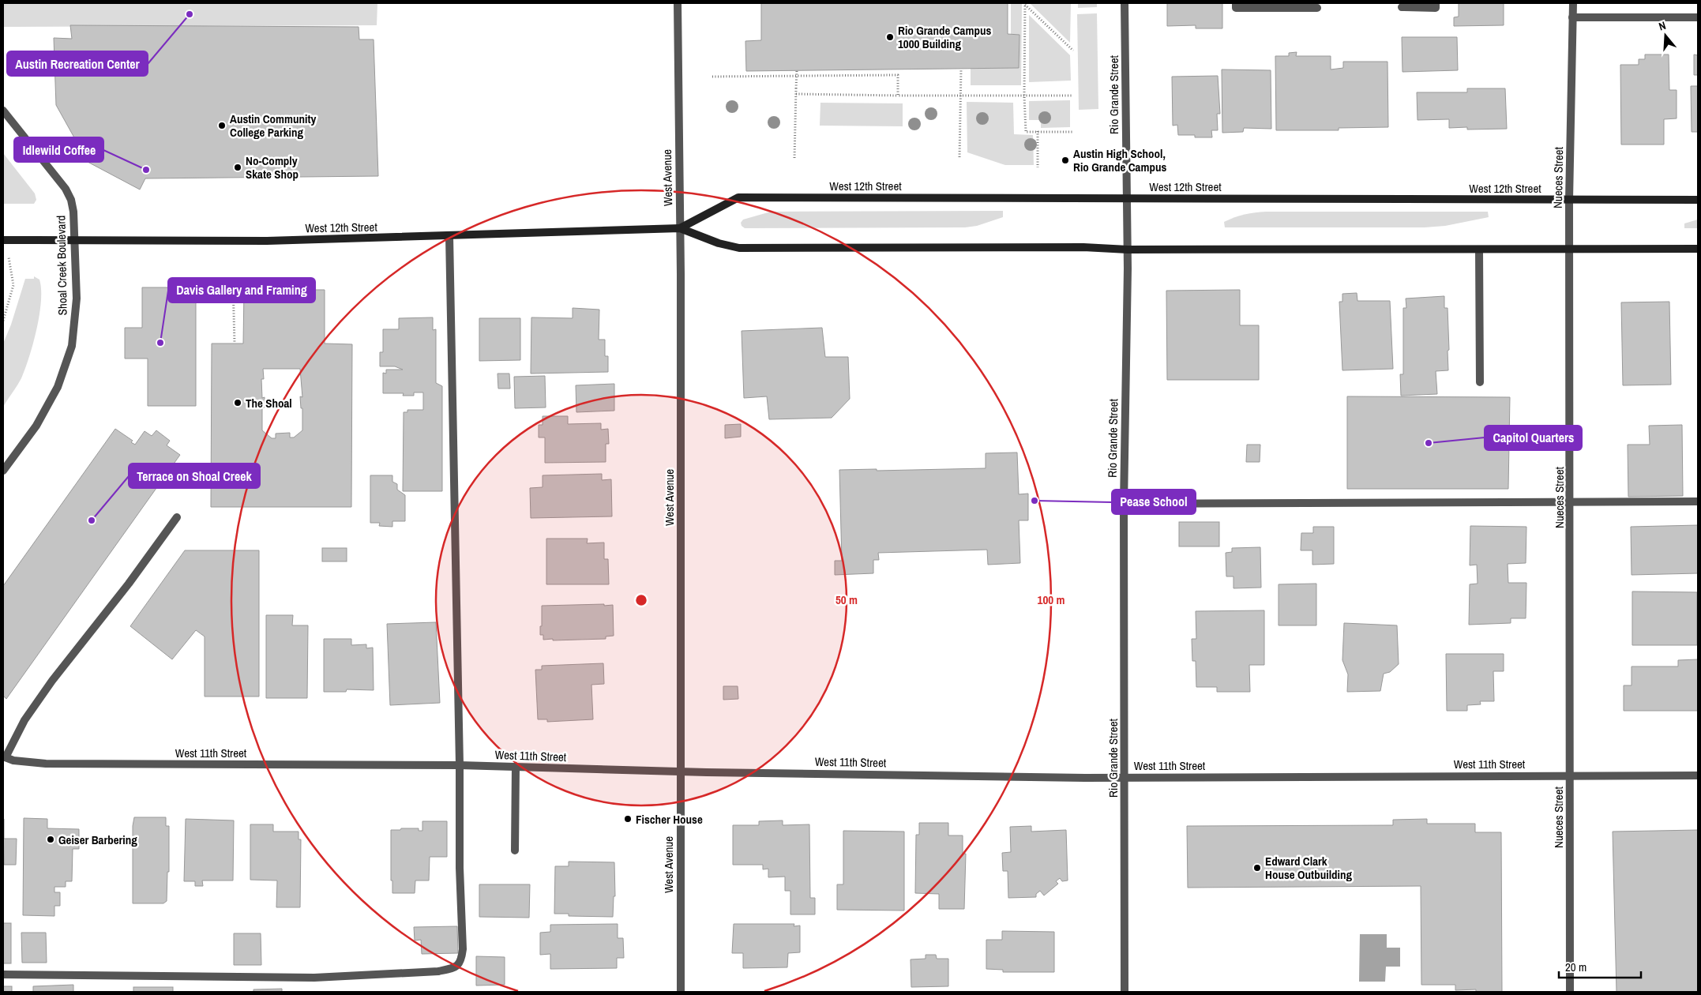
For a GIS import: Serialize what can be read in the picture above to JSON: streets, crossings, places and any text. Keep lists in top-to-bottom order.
{
  "streets": {
    "main road": ["West 12th Street"],
    "street": [
      "Rio Grande Street",
      "West Avenue",
      "Nueces Street",
      "Shoal Creek Boulevard",
      "West 11th Street"
    ]
  },
  "crossings": [
    ["Rio Grande Street", "West 12th Street"],
    ["Rio Grande Street", "West 11th Street"],
    ["West Avenue", "West 12th Street"],
    ["West Avenue", "West 11th Street"],
    ["Nueces Street", "West 12th Street"],
    ["Nueces Street", "West 11th Street"],
    ["West 12th Street", "Shoal Creek Boulevard"]
  ],
  "places": [
    "Austin Recreation Center",
    "Rio Grande Campus 1000 Building",
    "Austin Community College Parking",
    "Austin High School, Rio Grande Campus",
    "No-Comply Skate Shop",
    "Idlewild Coffee",
    "Davis Gallery and Framing",
    "The Shoal",
    "Capitol Quarters",
    "Pease School",
    "Terrace on Shoal Creek",
    "Fischer House",
    "Geiser Barbering",
    "Edward Clark House Outbuilding"
  ],
  "scale_bar": "20 m",
  "north": "top",
  "rings": ["50 m", "100 m"]
}
